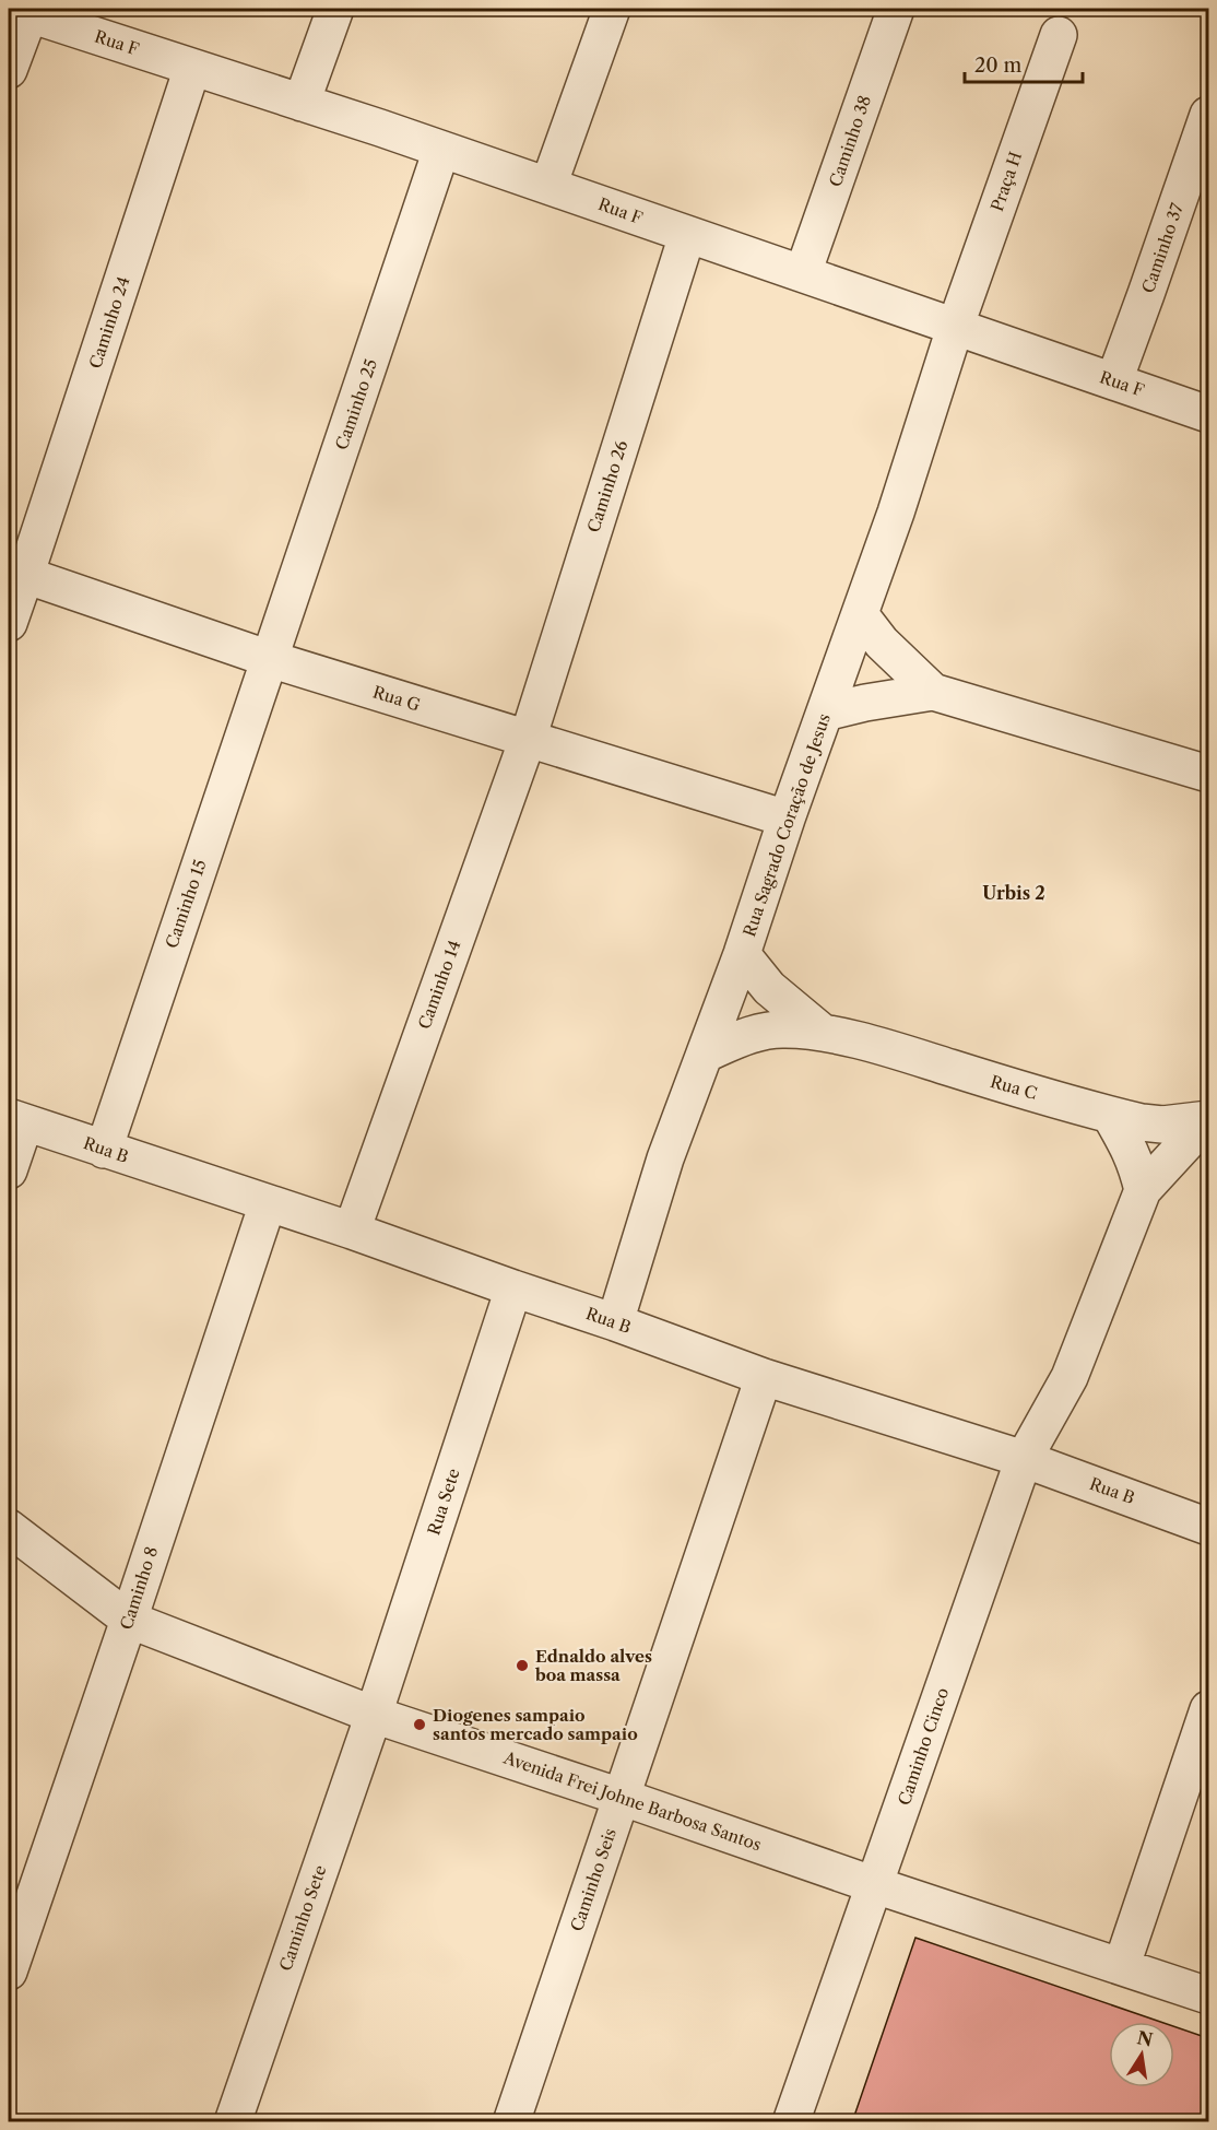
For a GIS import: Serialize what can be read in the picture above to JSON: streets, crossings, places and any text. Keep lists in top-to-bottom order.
{
  "streets": {
    "street": [
      "Rua F",
      "Caminho 38",
      "Praça H",
      "Caminho 37",
      "Caminho 24",
      "Caminho 25",
      "Caminho 26",
      "Rua G",
      "Rua Sagrado Coração de Jesus",
      "Caminho 15",
      "Caminho 14",
      "Rua C",
      "Rua B",
      "Rua Sete",
      "Caminho 8",
      "Caminho Cinco",
      "Avenida Frei Johne Barbosa Santos",
      "Caminho Seis",
      "Caminho Sete"
    ]
  },
  "crossings": [
    ["Rua F", "Caminho 38"],
    ["Rua F", "Praça H"],
    ["Rua F", "Caminho 37"],
    ["Rua F", "Caminho 24"],
    ["Rua F", "Caminho 25"],
    ["Rua F", "Caminho 26"],
    ["Rua F", "Rua Sagrado Coração de Jesus"],
    ["Praça H", "Rua Sagrado Coração de Jesus"],
    ["Caminho 24", "Rua G"],
    ["Caminho 25", "Rua G"],
    ["Caminho 25", "Caminho 15"],
    ["Caminho 26", "Rua G"],
    ["Caminho 26", "Caminho 14"],
    ["Rua G", "Rua Sagrado Coração de Jesus"],
    ["Rua G", "Caminho 15"],
    ["Rua G", "Caminho 14"],
    ["Rua Sagrado Coração de Jesus", "Rua C"],
    ["Rua Sagrado Coração de Jesus", "Rua B"],
    ["Caminho 15", "Rua B"],
    ["Caminho 14", "Rua B"],
    ["Rua C", "Caminho Cinco"],
    ["Rua B", "Rua Sete"],
    ["Rua B", "Caminho 8"],
    ["Rua B", "Caminho Cinco"],
    ["Rua B", "Caminho Seis"],
    ["Rua Sete", "Avenida Frei Johne Barbosa Santos"],
    ["Rua Sete", "Caminho Sete"],
    ["Caminho 8", "Avenida Frei Johne Barbosa Santos"],
    ["Caminho Cinco", "Avenida Frei Johne Barbosa Santos"],
    ["Avenida Frei Johne Barbosa Santos", "Caminho Seis"],
    ["Avenida Frei Johne Barbosa Santos", "Caminho Sete"]
  ],
  "districts": ["Urbis 2"],
  "places": ["Ednaldo alves boa massa", "Diogenes sampaio santos mercado sampaio"],
  "scale_bar": "20 m",
  "north": "top"
}
